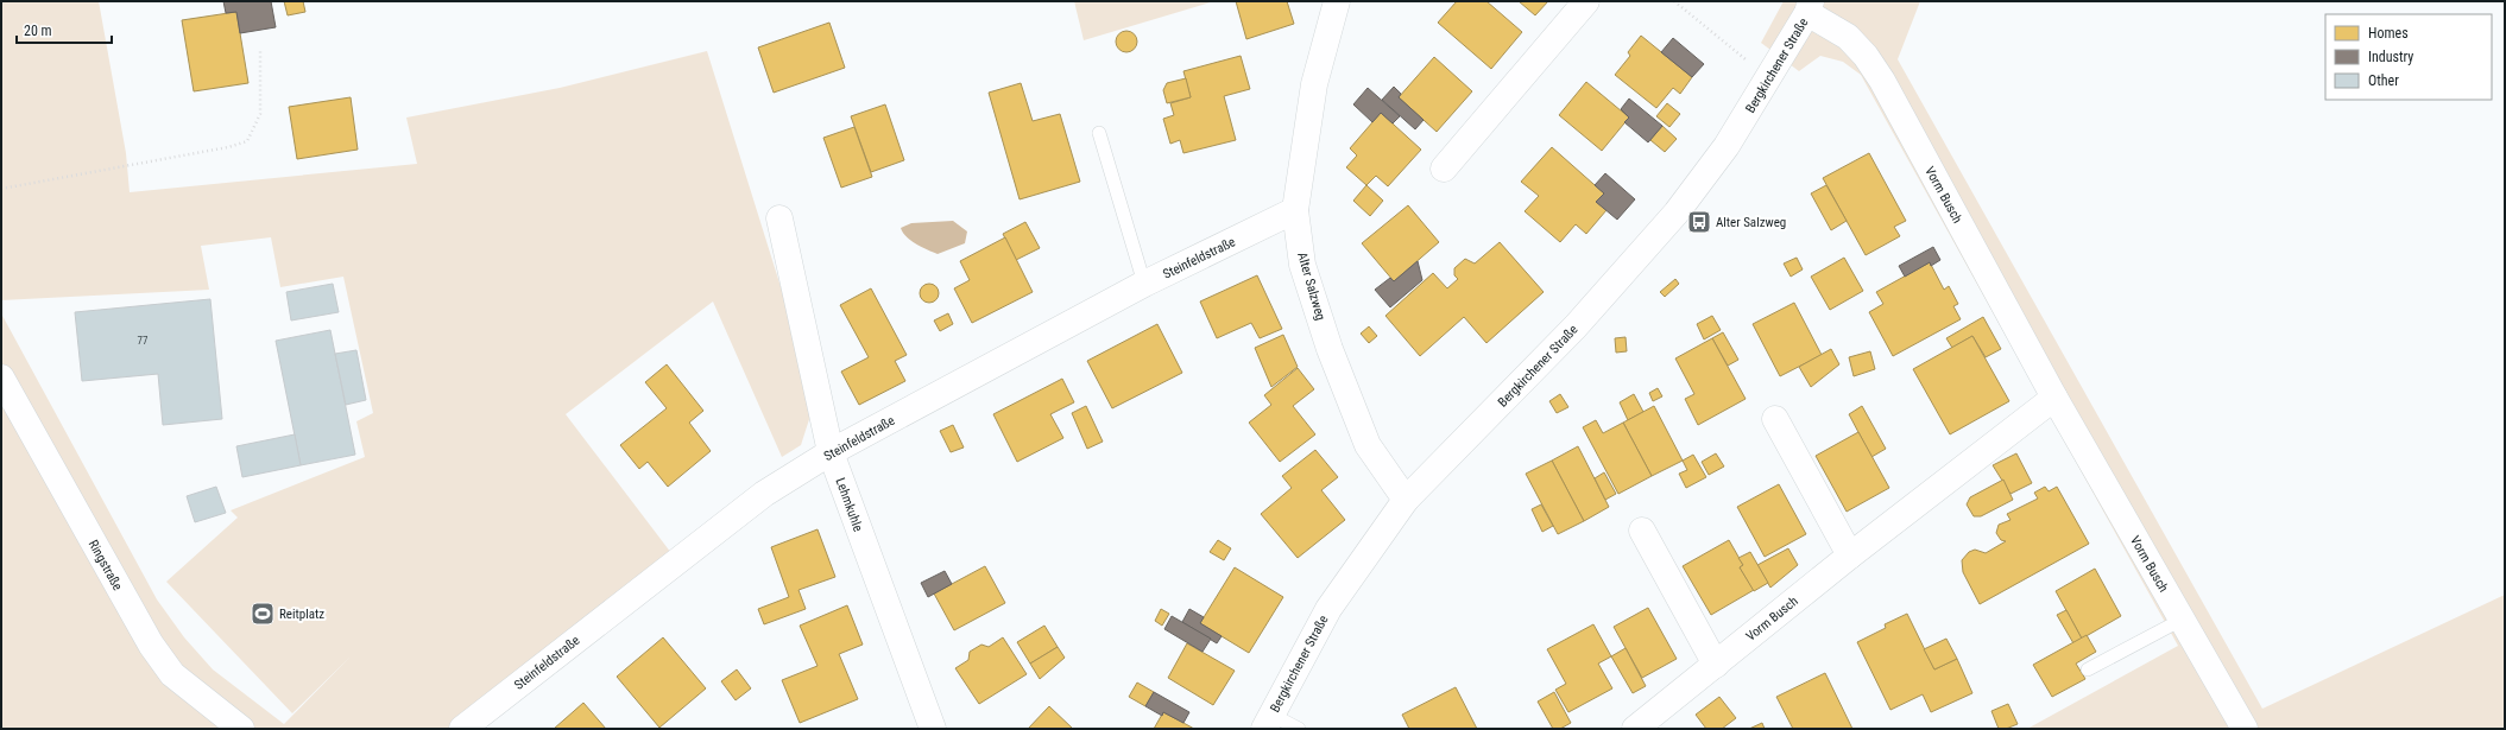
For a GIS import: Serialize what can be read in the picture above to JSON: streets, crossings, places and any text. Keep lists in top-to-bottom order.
{
  "streets": {
    "street": [
      "Bergkirchener Straße",
      "Vorm Busch",
      "Steinfeldstraße",
      "Alter Salzweg",
      "Lehmkuhle",
      "Ringstraße"
    ]
  },
  "crossings": [
    ["Bergkirchener Straße", "Vorm Busch"],
    ["Bergkirchener Straße", "Alter Salzweg"],
    ["Steinfeldstraße", "Alter Salzweg"],
    ["Steinfeldstraße", "Lehmkuhle"]
  ],
  "places": {
    "bus stop": ["Alter Salzweg"],
    "sports": ["Reitplatz"]
  },
  "house_numbers": ["77"],
  "legend": ["Homes", "Industry", "Other"],
  "scale_bar": "20 m"
}
